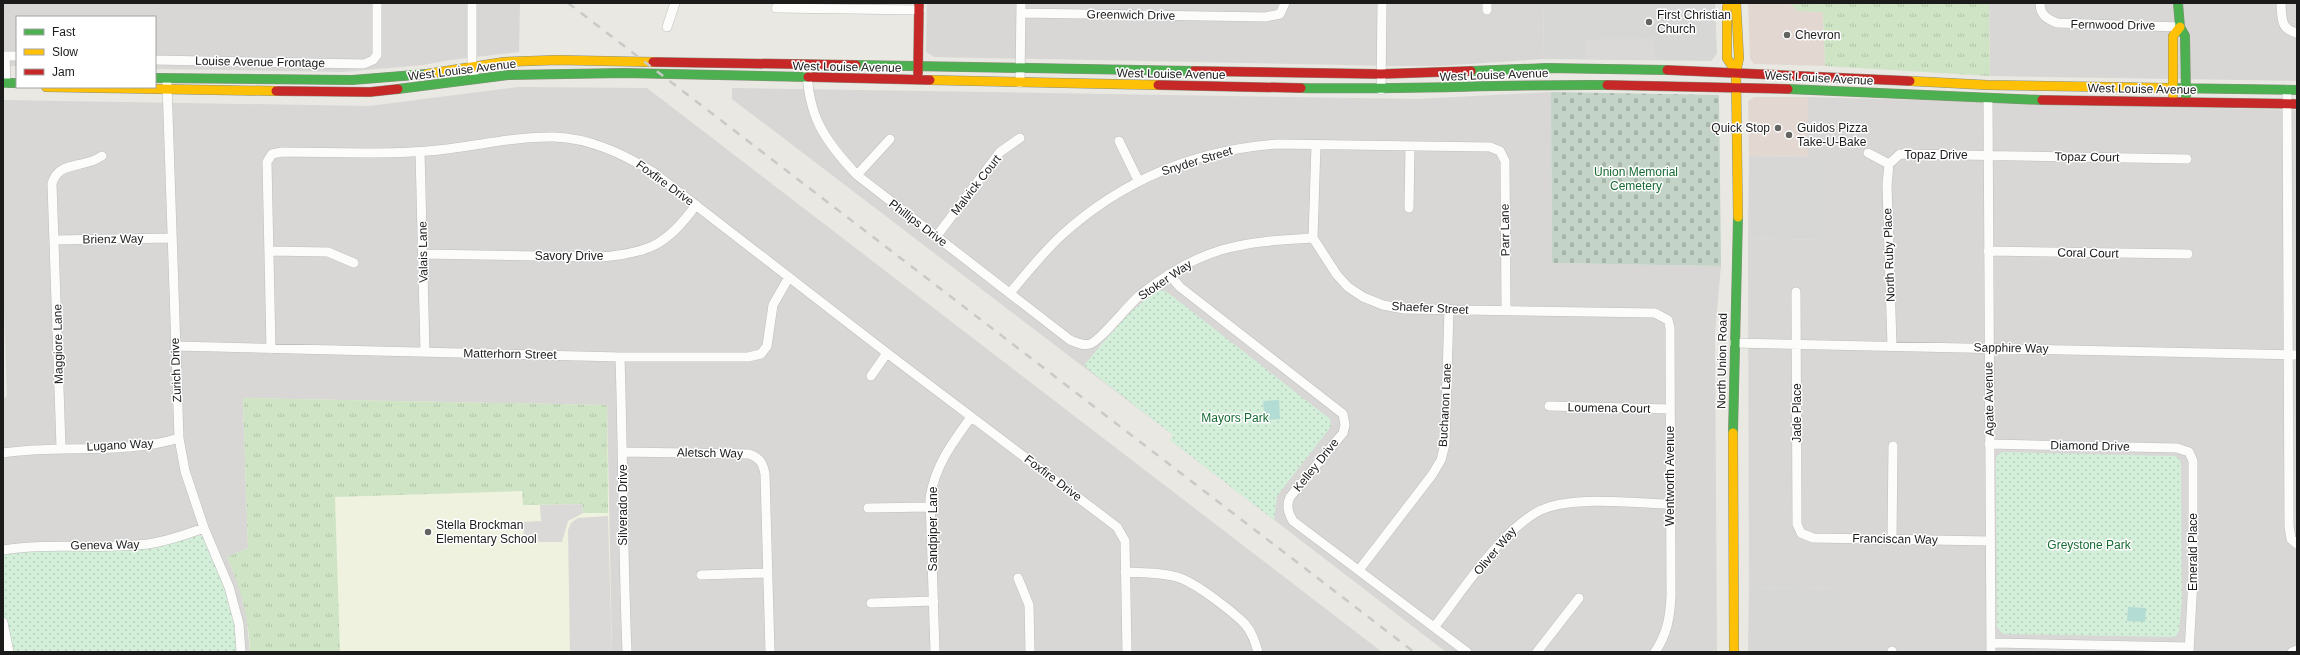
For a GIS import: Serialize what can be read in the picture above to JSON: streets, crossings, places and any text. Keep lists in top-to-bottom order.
{
  "streets": {
    "main road": ["West Louise Avenue", "North Union Road"],
    "street": [
      "Greenwich Drive",
      "Fernwood Drive",
      "Louise Avenue Frontage",
      "Topaz Drive",
      "Topaz Court",
      "Snyder Street",
      "Foxfire Drive",
      "Malvick Court",
      "Phillips Drive",
      "Parr Lane",
      "Brienz Way",
      "Valais Lane",
      "Coral Court",
      "North Ruby Place",
      "Savory Drive",
      "Stoker Way",
      "Shaefer Street",
      "Maggiore Lane",
      "Sapphire Way",
      "Matterhorn Street",
      "Zurich Drive",
      "Agate Avenue",
      "Buchanon Lane",
      "Loumena Court",
      "Jade Place",
      "Lugano Way",
      "Diamond Drive",
      "Aletsch Way",
      "Kelley Drive",
      "Wentworth Avenue",
      "Silverado Drive",
      "Sandpiper Lane",
      "Franciscan Way",
      "Geneva Way",
      "Oliver Way",
      "Emerald Place"
    ]
  },
  "crossings": [
    ["West Louise Avenue", "Phillips Drive"],
    ["West Louise Avenue", "North Union Road"],
    ["West Louise Avenue", "Zurich Drive"],
    ["West Louise Avenue", "Agate Avenue"],
    ["Topaz Drive", "Topaz Court"],
    ["Topaz Drive", "North Ruby Place"],
    ["Topaz Drive", "Agate Avenue"],
    ["Topaz Court", "Agate Avenue"],
    ["Snyder Street", "Phillips Drive"],
    ["Snyder Street", "Parr Lane"],
    ["Foxfire Drive", "Valais Lane"],
    ["Foxfire Drive", "Savory Drive"],
    ["Foxfire Drive", "Matterhorn Street"],
    ["Foxfire Drive", "Sandpiper Lane"],
    ["Malvick Court", "Phillips Drive"],
    ["Phillips Drive", "Stoker Way"],
    ["Parr Lane", "Shaefer Street"],
    ["Brienz Way", "Maggiore Lane"],
    ["Brienz Way", "Zurich Drive"],
    ["Valais Lane", "Savory Drive"],
    ["Valais Lane", "Matterhorn Street"],
    ["Coral Court", "Agate Avenue"],
    ["North Ruby Place", "Sapphire Way"],
    ["Stoker Way", "Shaefer Street"],
    ["Stoker Way", "Kelley Drive"],
    ["Shaefer Street", "Buchanon Lane"],
    ["Shaefer Street", "Wentworth Avenue"],
    ["Maggiore Lane", "Lugano Way"],
    ["Sapphire Way", "North Union Road"],
    ["Sapphire Way", "Agate Avenue"],
    ["Sapphire Way", "Jade Place"],
    ["Matterhorn Street", "Zurich Drive"],
    ["Matterhorn Street", "Silverado Drive"],
    ["Zurich Drive", "Lugano Way"],
    ["Zurich Drive", "Geneva Way"],
    ["Agate Avenue", "Diamond Drive"],
    ["Agate Avenue", "Franciscan Way"],
    ["Buchanon Lane", "Kelley Drive"],
    ["Loumena Court", "Wentworth Avenue"],
    ["Jade Place", "Franciscan Way"],
    ["Diamond Drive", "Emerald Place"],
    ["Aletsch Way", "Silverado Drive"],
    ["Kelley Drive", "Oliver Way"],
    ["Wentworth Avenue", "Oliver Way"]
  ],
  "parks": ["Union Memorial Cemetery", "Mayors Park", "Greystone Park"],
  "places": [
    "First Christian Church",
    "Chevron",
    "Quick Stop",
    "Guidos Pizza Take-U-Bake",
    "Stella Brockman Elementary School"
  ],
  "legend": ["Fast", "Slow", "Jam"]
}
